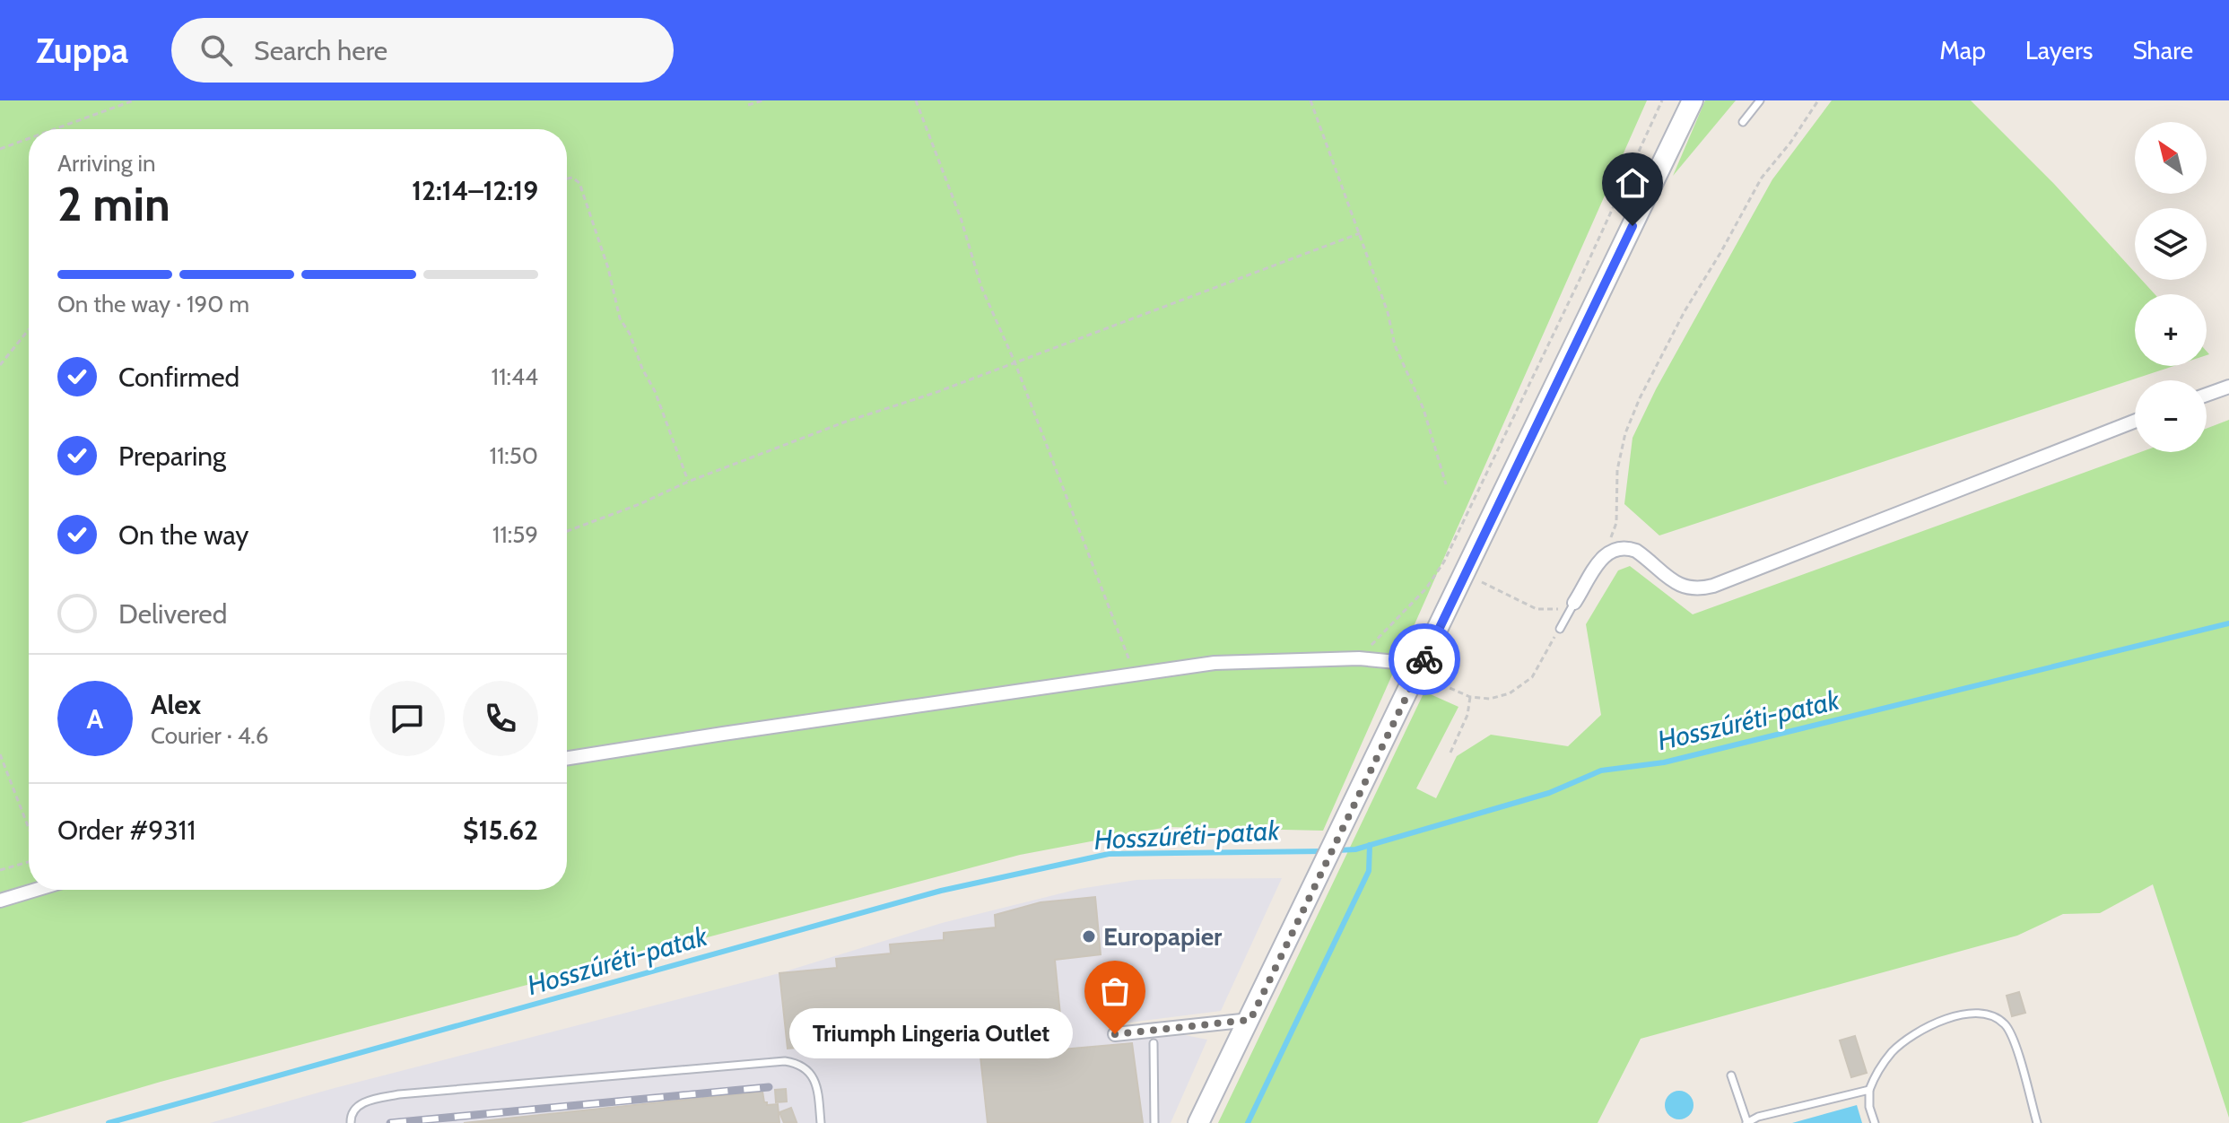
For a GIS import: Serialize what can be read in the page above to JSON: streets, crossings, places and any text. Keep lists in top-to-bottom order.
{
  "water": ["Hosszúréti-patak"],
  "places": ["Europapier", "Triumph Lingeria Outlet"],
  "north": "top left",
  "page": {
    "header": "Zuppa",
    "search": "Search here",
    "nav": ["Map", "Layers", "Share"],
    "map_buttons": ["+", "−"],
    "heading": ["2 min", "Arriving in", "12:14–12:19"],
    "panel": [
      "Alex",
      "Courier · 4.6",
      "Order #9311",
      "$15.62"
    ],
    "bar": "On the way · 190 m",
    "list": [
      ["Confirmed", "11:44"],
      ["Preparing", "11:50"],
      ["On the way", "11:59"],
      "Delivered"
    ],
    "round": "A",
    "bubble": "Triumph Lingeria Outlet"
  }
}
